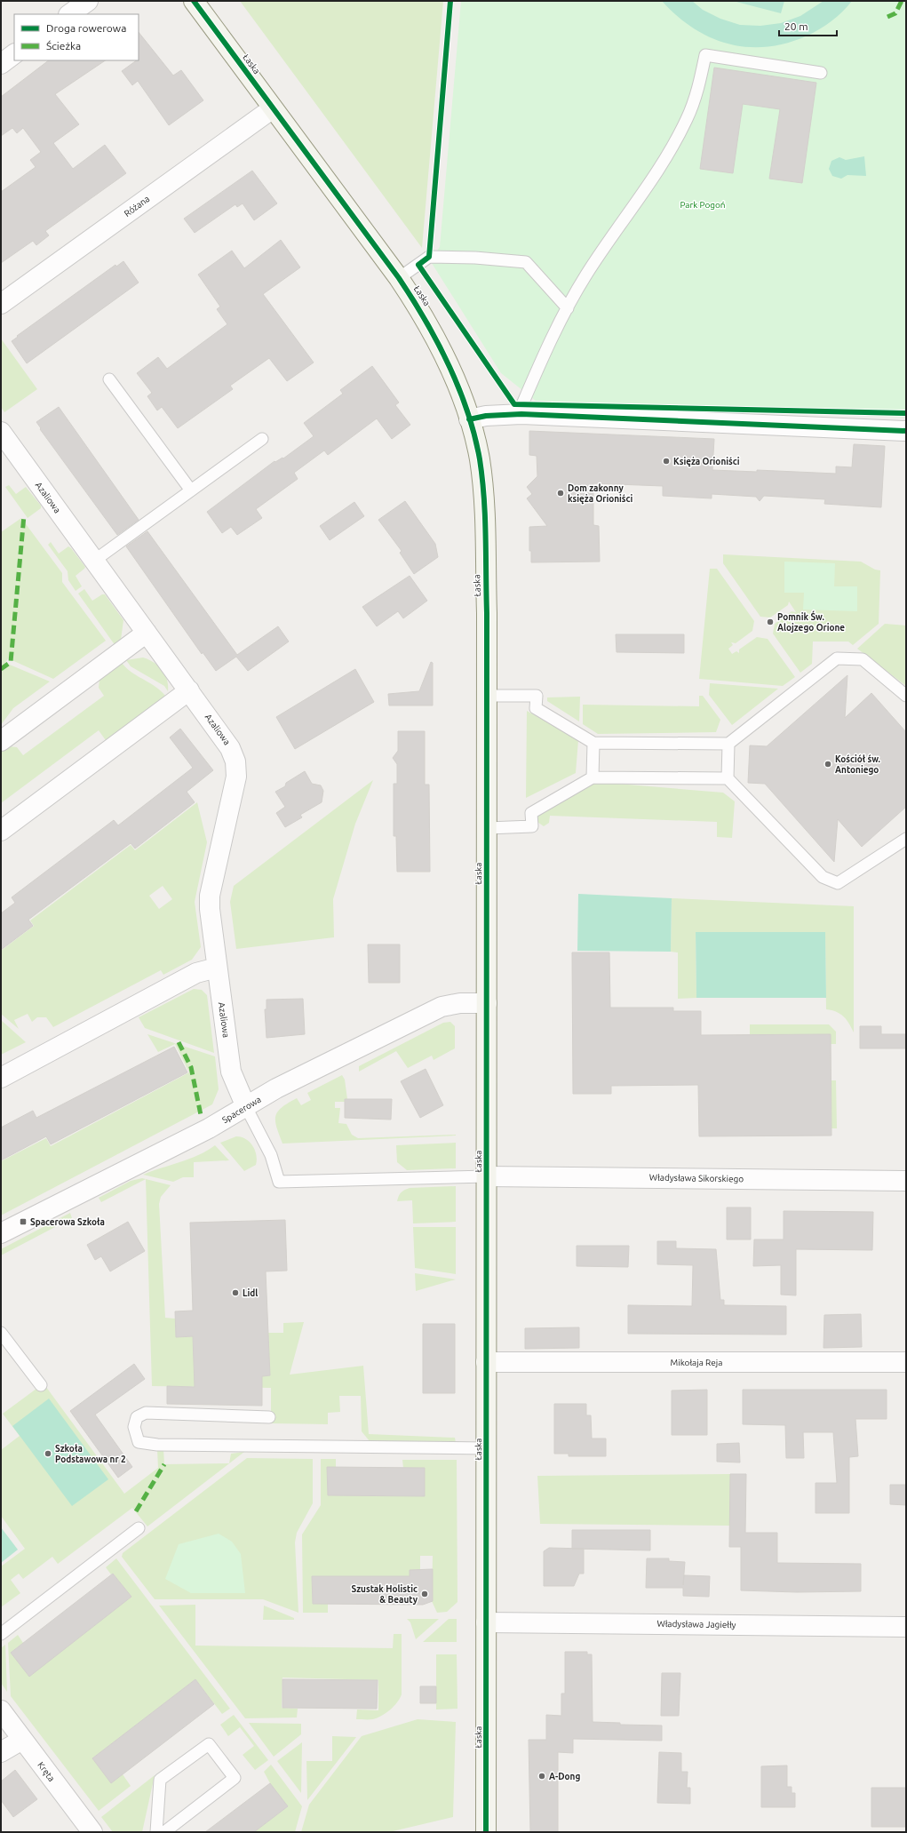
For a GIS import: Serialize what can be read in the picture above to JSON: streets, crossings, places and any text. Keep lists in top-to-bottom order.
{
  "streets": {
    "street": [
      "Łaska",
      "Różana",
      "Azaliowa",
      "Spacerowa",
      "Władysława Sikorskiego",
      "Mikołaja Reja",
      "Władysława Jagiełły",
      "Kręta"
    ]
  },
  "crossings": [
    ["Łaska", "Różana"],
    ["Łaska", "Spacerowa"],
    ["Łaska", "Władysława Sikorskiego"],
    ["Łaska", "Mikołaja Reja"],
    ["Łaska", "Władysława Jagiełły"],
    ["Azaliowa", "Spacerowa"]
  ],
  "parks": ["Park Pogoń"],
  "places": {
    "other": [
      "Księża Orioniści",
      "Dom zakonny księża Orioniści",
      "Pomnik Św. Alojzego Orione",
      "Kościół św. Antoniego",
      "Lidl",
      "Szkoła Podstawowa nr 2",
      "Szustak Holistic & Beauty",
      "A-Dong"
    ],
    "transit": ["Spacerowa Szkoła"]
  },
  "legend": ["Droga rowerowa", "Ścieżka"],
  "scale_bar": "20 m"
}
